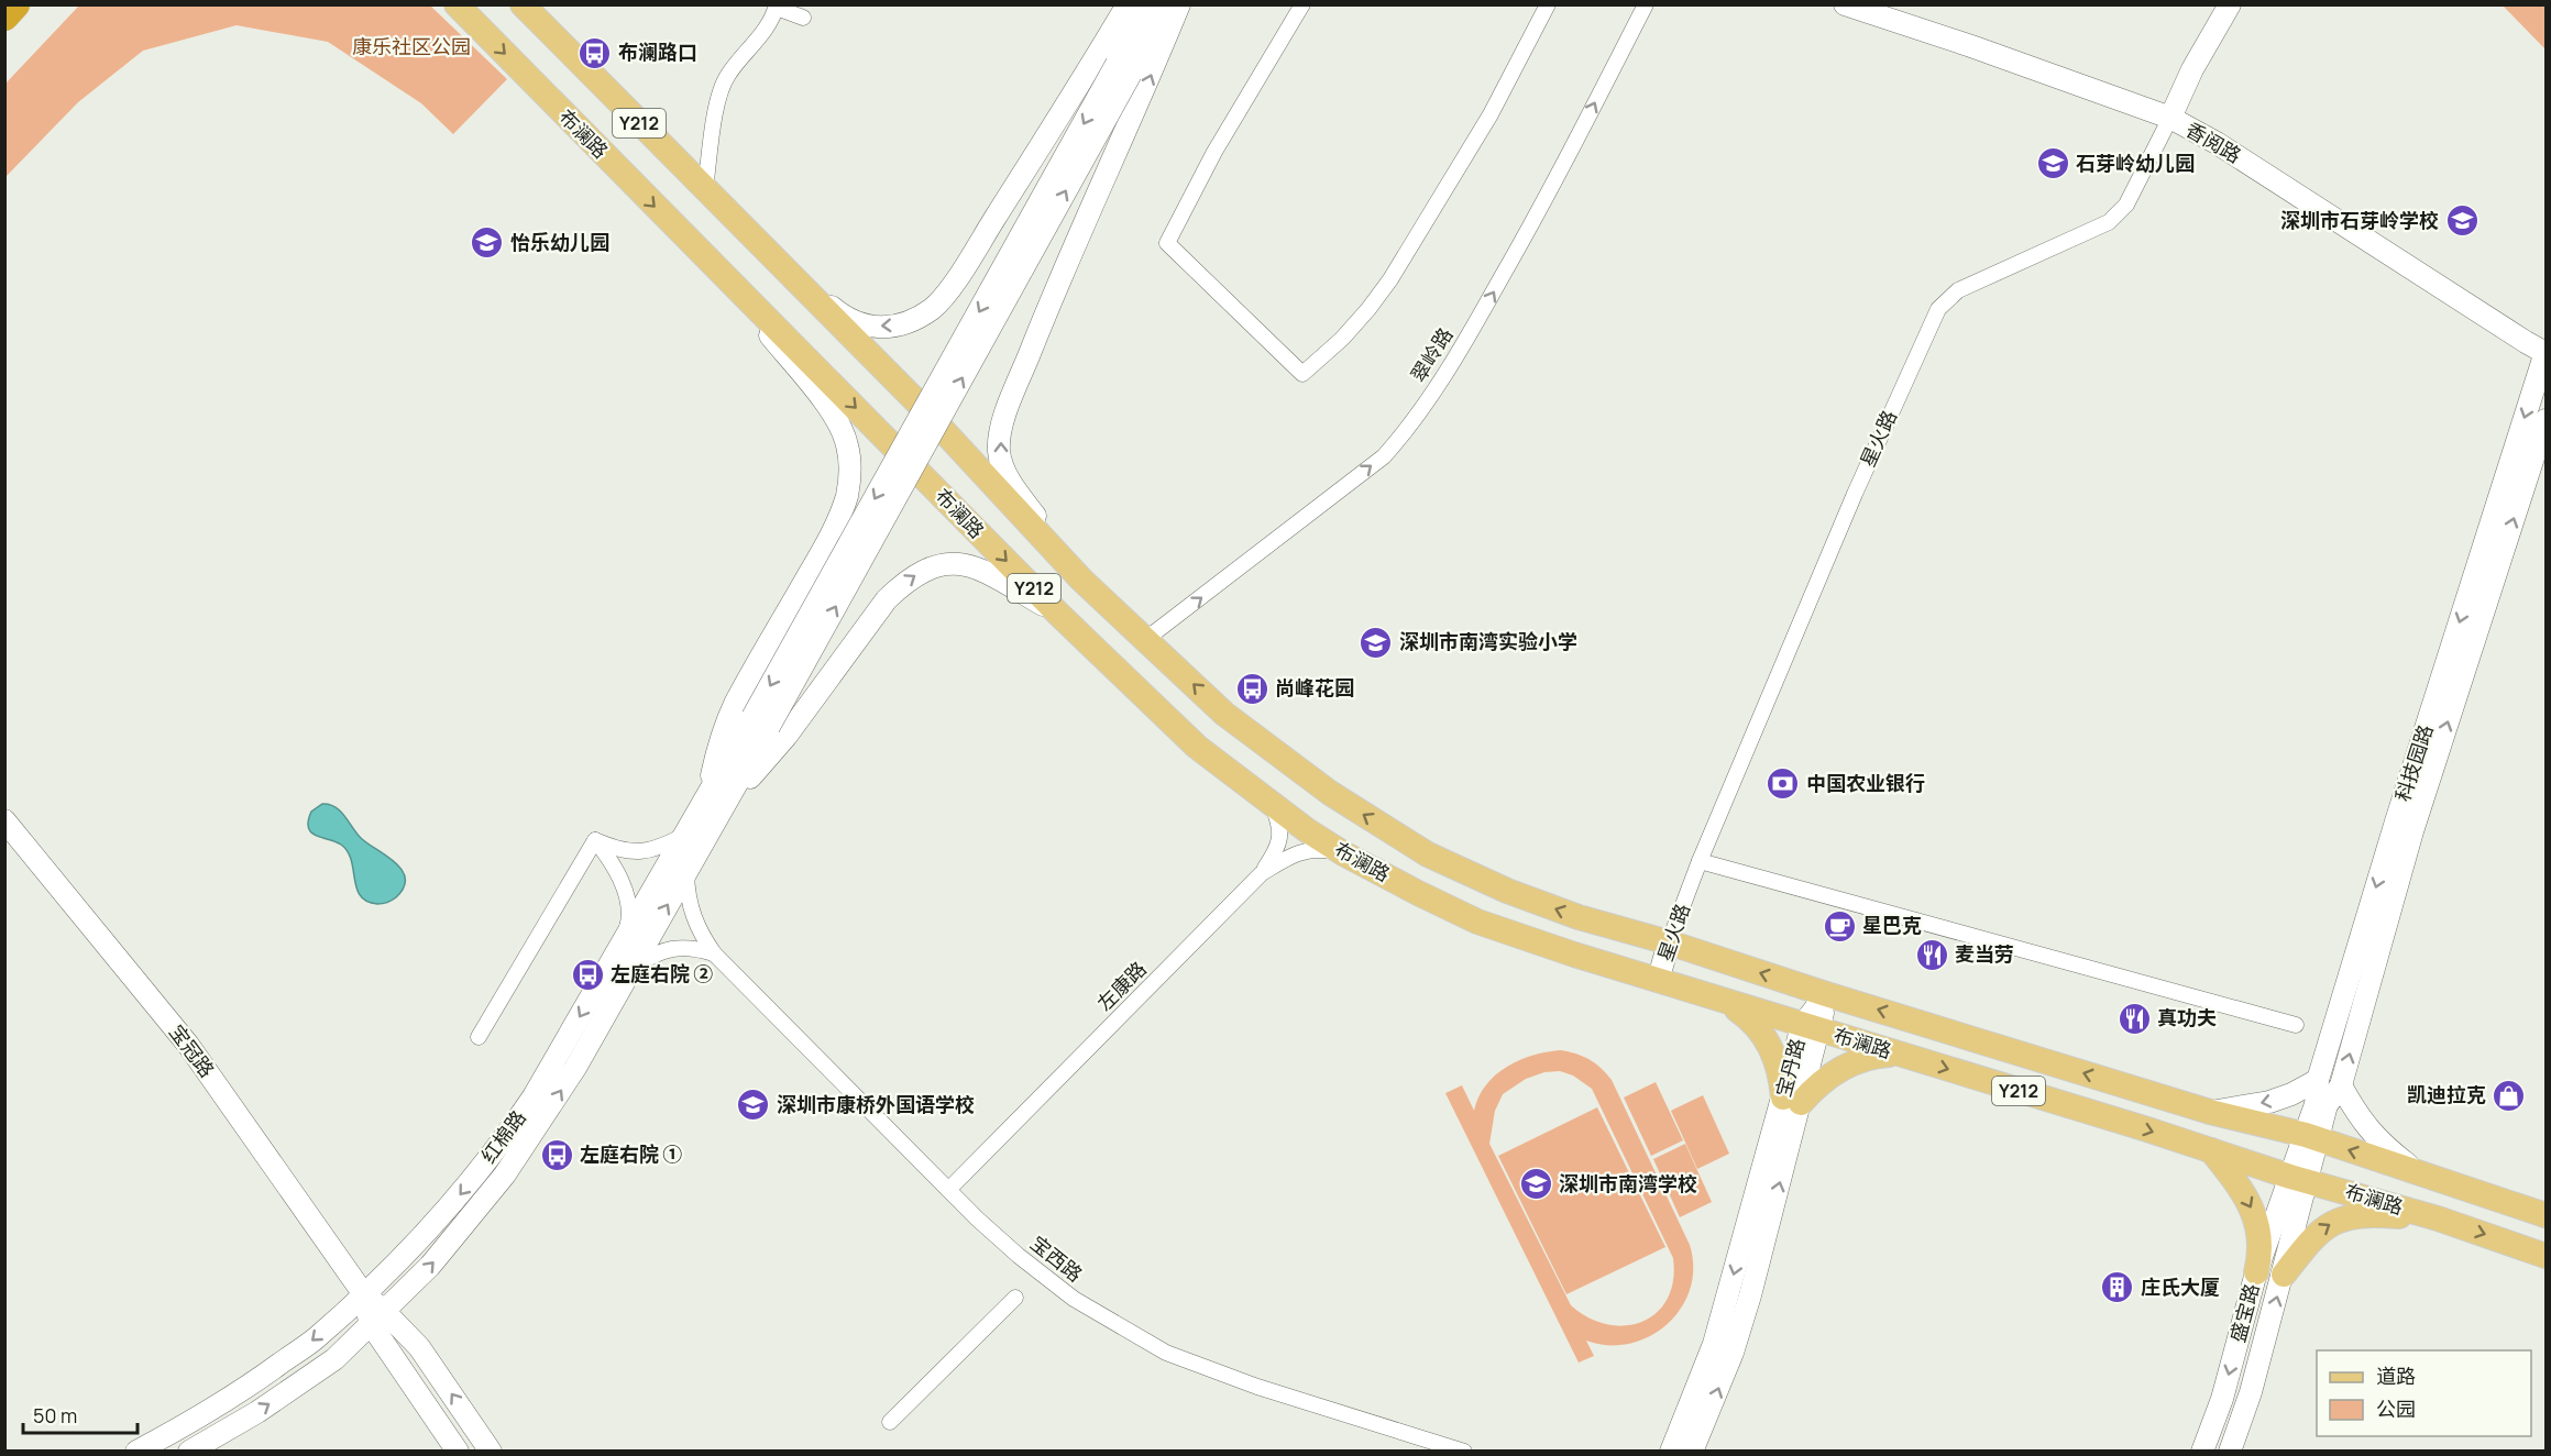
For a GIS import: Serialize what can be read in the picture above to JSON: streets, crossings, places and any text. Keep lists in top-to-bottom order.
{
  "streets": {
    "main road": [
      "Y212",
      "布澜路",
      "香阅路",
      "星火路",
      "科技园路",
      "宝冠路",
      "宝丹路",
      "红棉路",
      "盛宝路"
    ],
    "street": ["翠岭路", "左康路", "宝西路"]
  },
  "crossings": [
    ["布澜路", "翠岭路"],
    ["布澜路", "星火路"],
    ["布澜路", "科技园路"],
    ["布澜路", "左康路"],
    ["布澜路", "宝丹路"],
    ["布澜路", "盛宝路"],
    ["香阅路", "星火路"],
    ["香阅路", "科技园路"],
    ["科技园路", "盛宝路"],
    ["左康路", "宝西路"],
    ["宝冠路", "红棉路"],
    ["红棉路", "宝西路"]
  ],
  "one_way": ["翠岭路"],
  "parks": ["康乐社区公园"],
  "places": {
    "bus stop": [
      "布澜路口",
      "尚峰花园",
      "左庭右院 ②",
      "左庭右院 ①"
    ],
    "school or university": [
      "石芽岭幼儿园",
      "深圳市石芽岭学校",
      "怡乐幼儿园",
      "深圳市南湾实验小学",
      "深圳市康桥外国语学校",
      "深圳市南湾学校"
    ],
    "bank": ["中国农业银行"],
    "cafe": ["星巴克"],
    "restaurant": ["麦当劳", "真功夫"],
    "shop": ["凯迪拉克"],
    "building": ["庄氏大厦"]
  },
  "legend": ["道路", "公园"],
  "scale_bar": "50 m"
}
